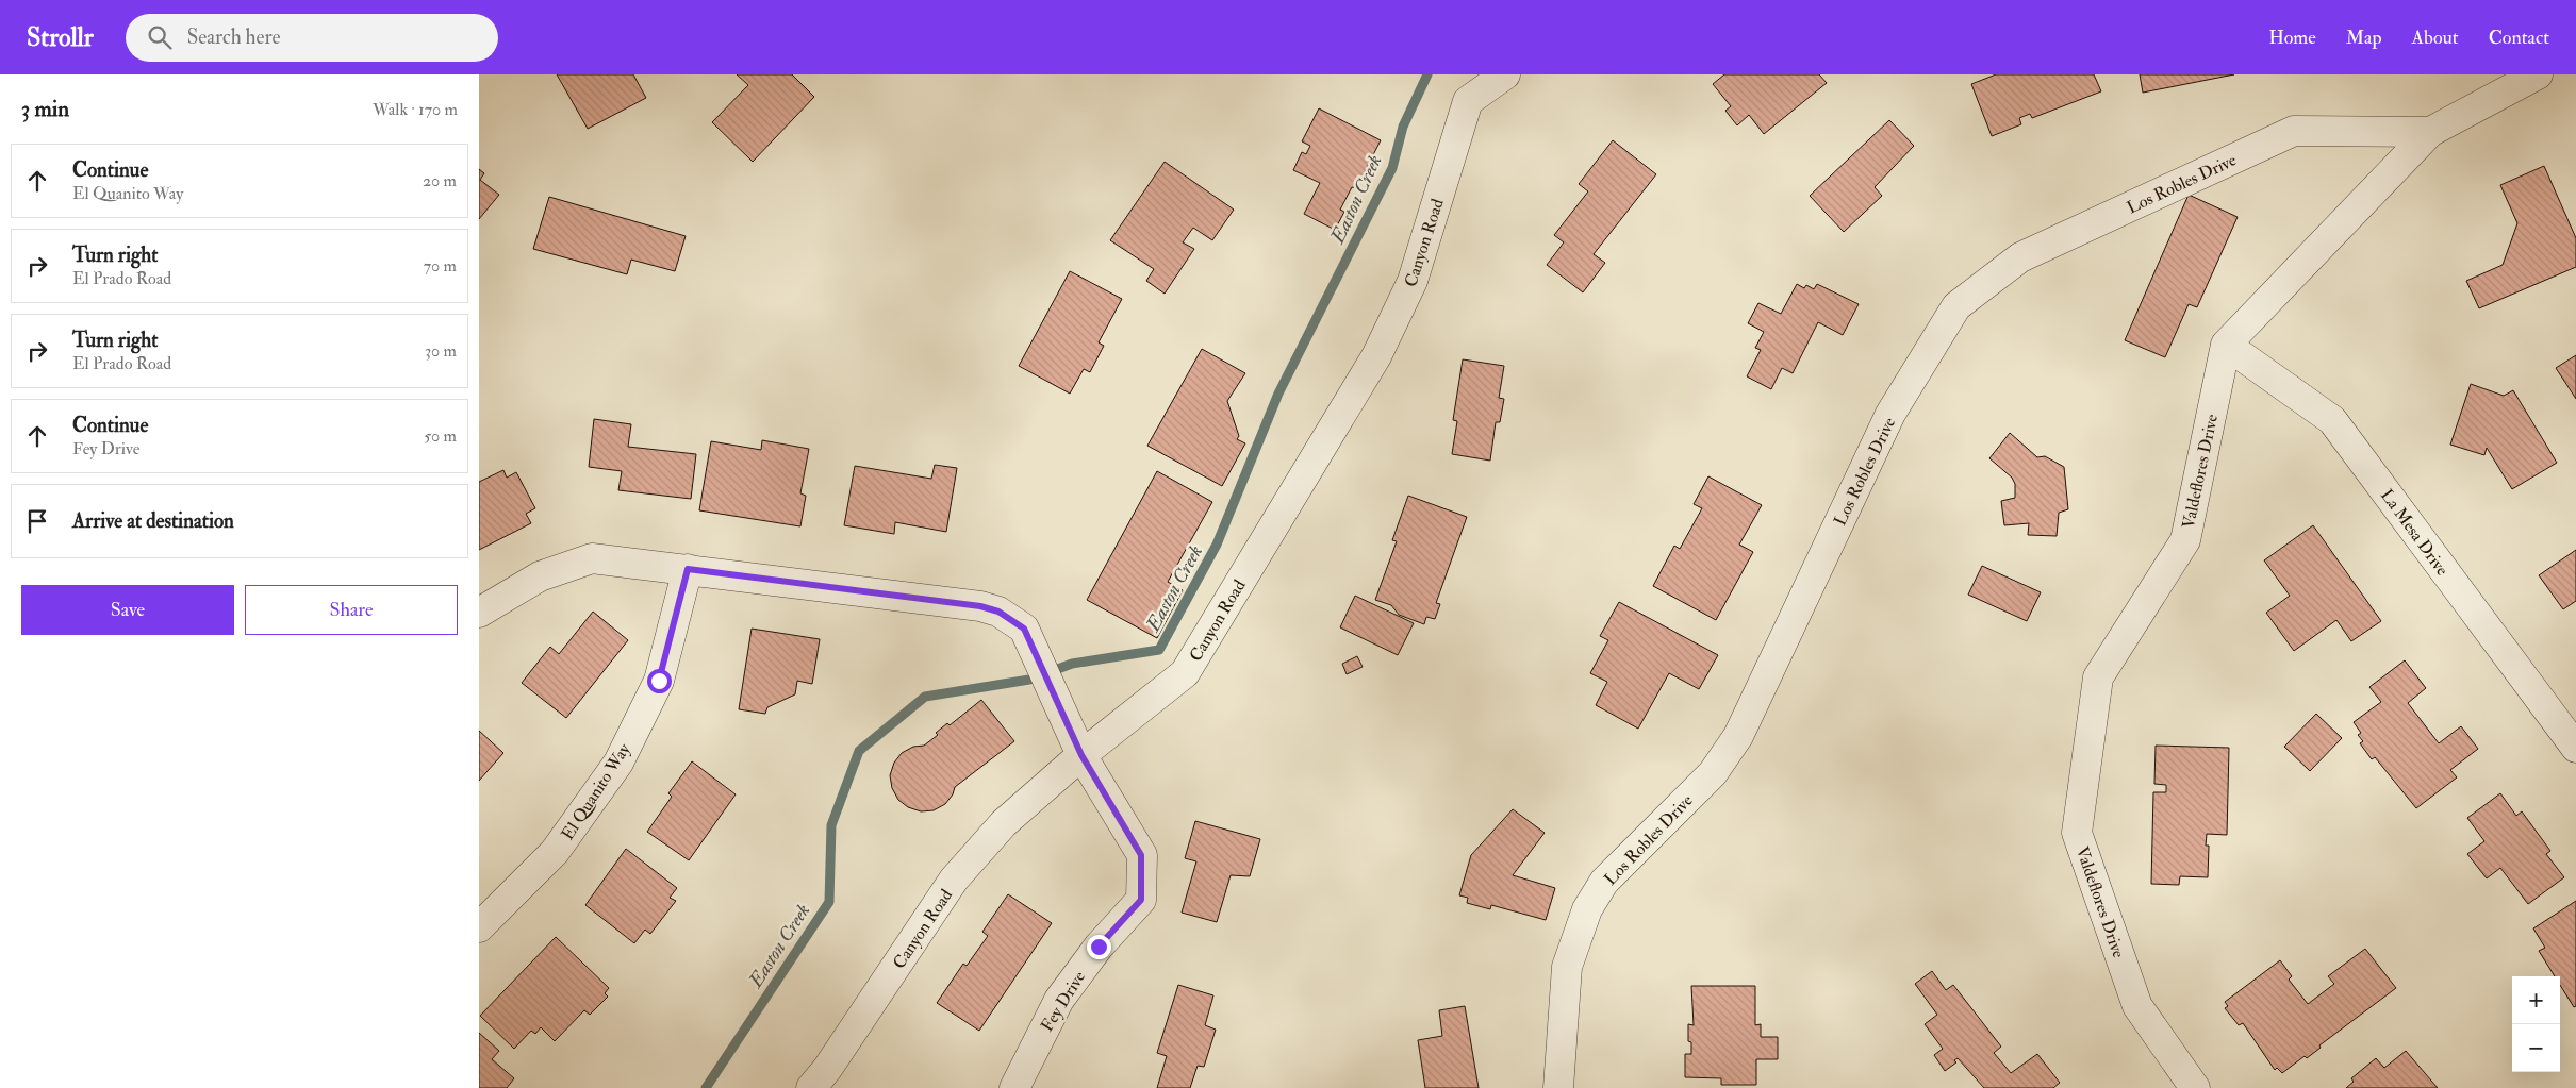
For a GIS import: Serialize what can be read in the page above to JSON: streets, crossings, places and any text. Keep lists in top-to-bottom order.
{
  "streets": {
    "street": [
      "Los Robles Drive",
      "Canyon Road",
      "Valdeflores Drive",
      "La Mesa Drive",
      "El Quanito Way",
      "Fey Drive"
    ]
  },
  "crossings": [
    ["Canyon Road", "Fey Drive"],
    ["Valdeflores Drive", "La Mesa Drive"],
    ["El Quanito Way", "Fey Drive"]
  ],
  "water": ["Easton Creek"],
  "page": {
    "header": "Strollr",
    "search": "Search here",
    "nav": [
      "Home",
      "Map",
      "About",
      "Contact"
    ],
    "heading": ["3 min", "Walk · 170 m"],
    "list": [
      ["Continue", "El Quanito Way", "20 m"],
      ["Turn right", "El Prado Road", "70 m"],
      ["Turn right", "El Prado Road", "30 m"],
      ["Continue", "Fey Drive", "50 m"],
      "Arrive at destination"
    ],
    "buttons": ["Save", "Share"],
    "map_buttons": ["+", "−"]
  }
}
